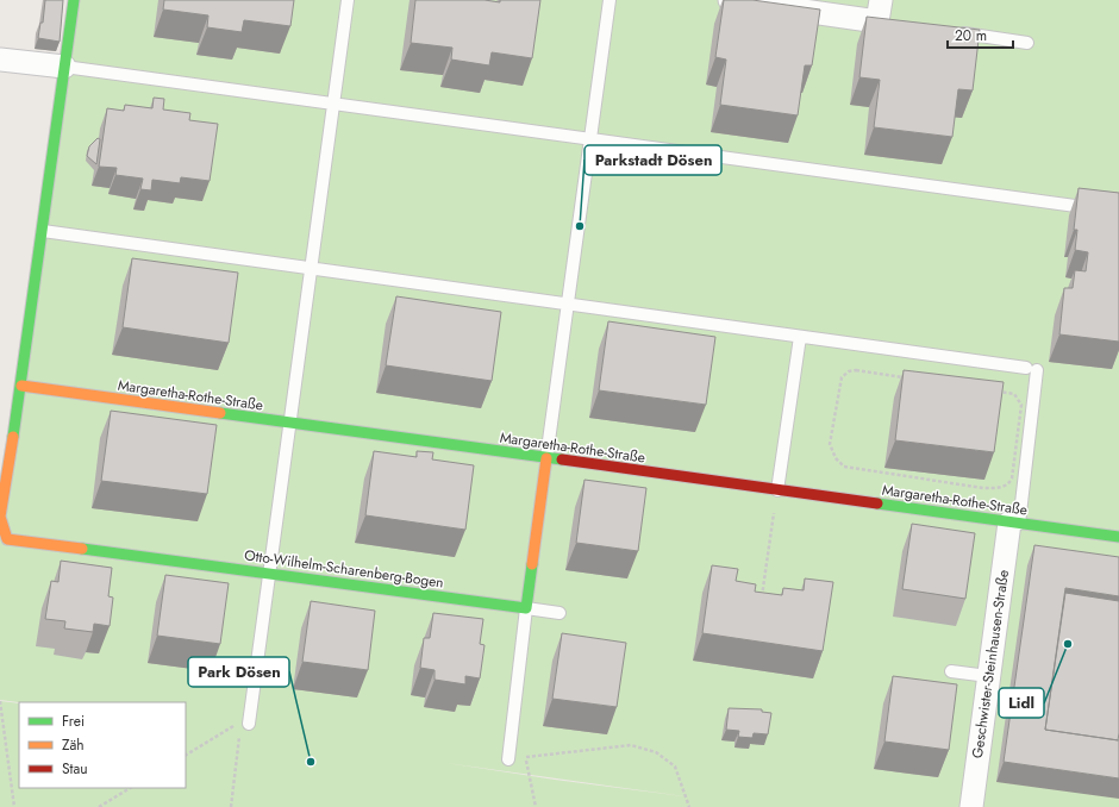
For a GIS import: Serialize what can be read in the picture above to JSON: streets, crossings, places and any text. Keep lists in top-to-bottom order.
{
  "streets": {
    "street": ["Margaretha-Rothe-Straße", "Otto-Wilhelm-Scharenberg-Bogen", "Geschwister-Steinhausen-Straße"]
  },
  "crossings": [
    ["Margaretha-Rothe-Straße", "Otto-Wilhelm-Scharenberg-Bogen"],
    ["Margaretha-Rothe-Straße", "Geschwister-Steinhausen-Straße"]
  ],
  "places": ["Parkstadt Dösen", "Lidl", "Park Dösen"],
  "legend": ["Frei", "Zäh", "Stau"],
  "scale_bar": "20 m"
}
